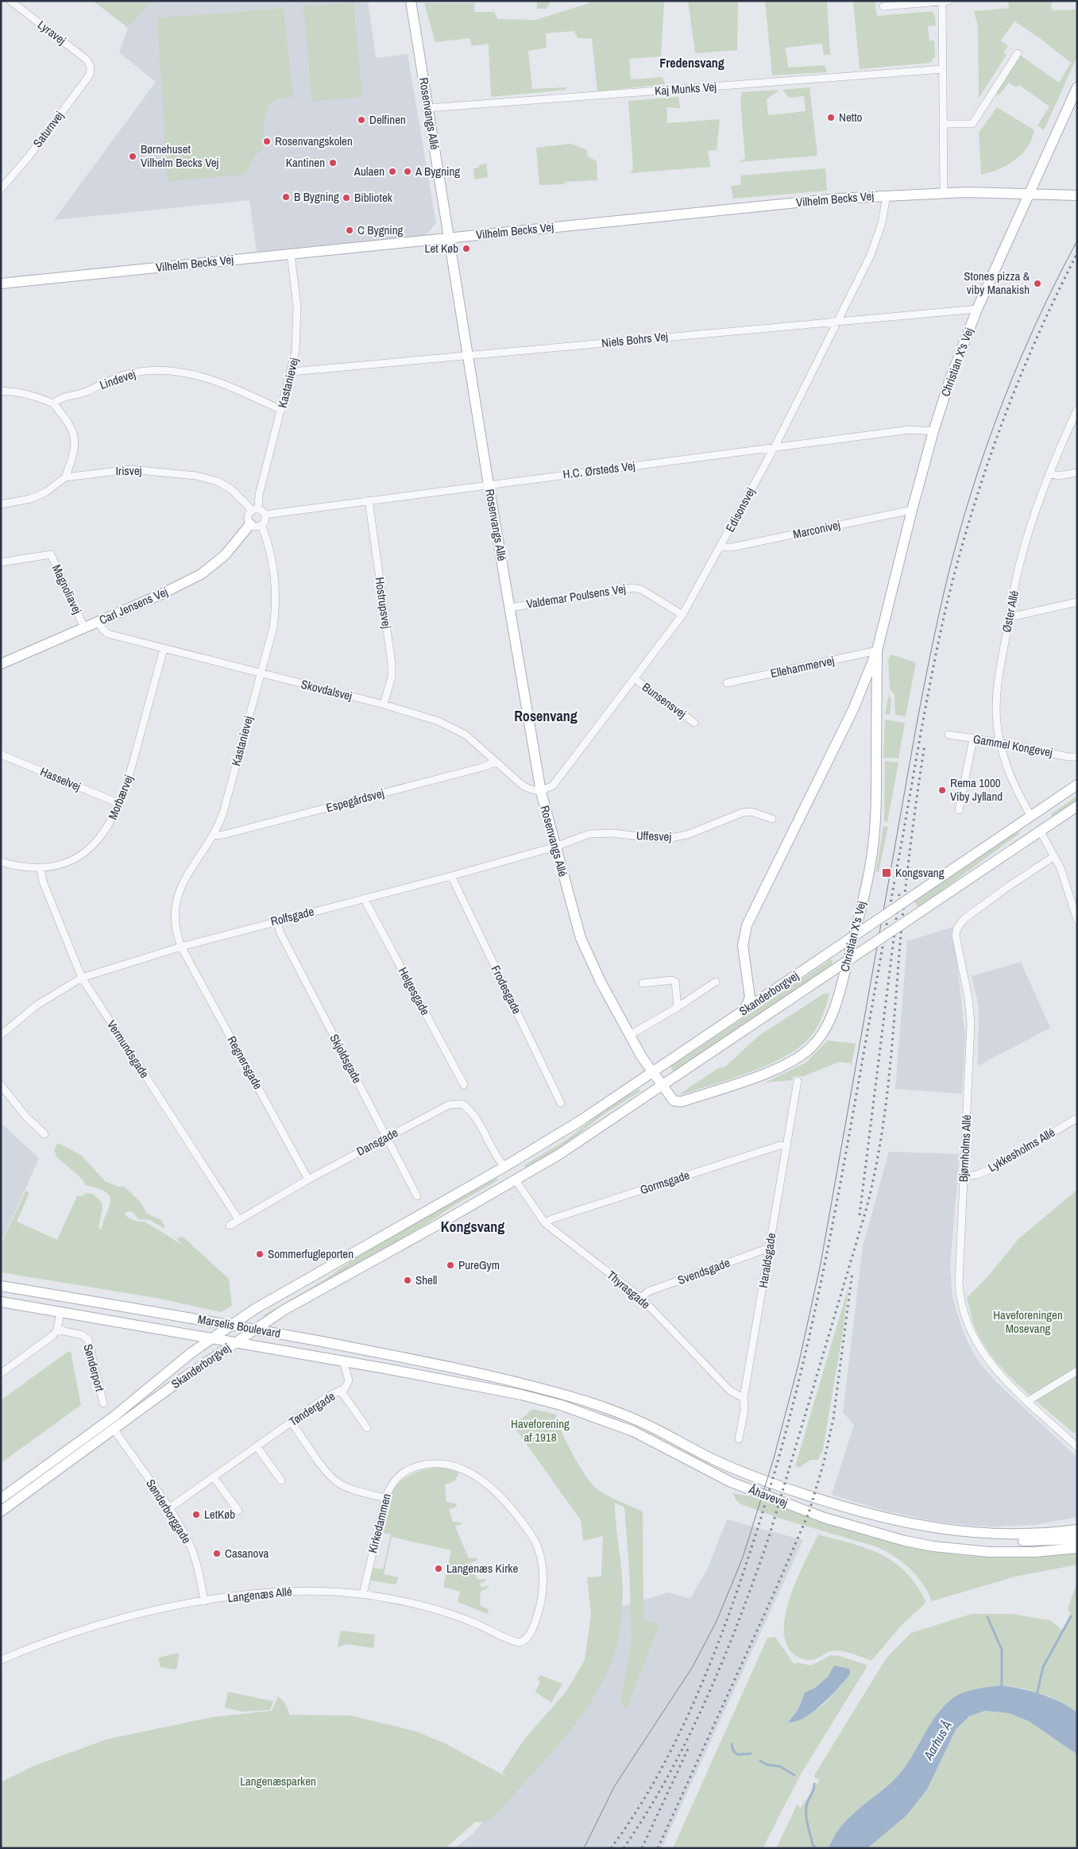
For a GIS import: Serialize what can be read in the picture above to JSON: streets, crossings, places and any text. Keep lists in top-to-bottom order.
{
  "streets": {
    "street": [
      "Lyravej",
      "Kaj Munks Vej",
      "Rosenvangs Allé",
      "Saturnvej",
      "Vilhelm Becks Vej",
      "Niels Bohrs Vej",
      "Christian X's Vej",
      "Lindevej",
      "Kastanievej",
      "H.C. Ørsteds Vej",
      "Irisvej",
      "Edisonsvej",
      "Marconivej",
      "Magnoliavej",
      "Valdemar Poulsens Vej",
      "Hostrupsvej",
      "Carl Jensens Vej",
      "Øster Allé",
      "Ellehammervej",
      "Skovdalsvej",
      "Bunsensvej",
      "Gammel Kongevej",
      "Hasselvej",
      "Morbærvej",
      "Espegårdsvej",
      "Uffesvej",
      "Rolfsgade",
      "Frodesgade",
      "Helgesgade",
      "Skanderborgvej",
      "Vermundsgade",
      "Skjoldsgade",
      "Regnersgade",
      "Dansgade",
      "Bjørnholms Allé",
      "Lykkesholms Allé",
      "Gormsgade",
      "Haraldsgade",
      "Svendsgade",
      "Thyrasgade",
      "Marselis Boulevard",
      "Sønderport",
      "Tøndergade",
      "Åhavevej",
      "Sønderborggade",
      "Kirkedammen",
      "Langenæs Allé"
    ]
  },
  "crossings": [
    ["Lyravej", "Saturnvej"],
    ["Kaj Munks Vej", "Rosenvangs Allé"],
    ["Rosenvangs Allé", "Vilhelm Becks Vej"],
    ["Rosenvangs Allé", "Niels Bohrs Vej"],
    ["Rosenvangs Allé", "Christian X's Vej"],
    ["Rosenvangs Allé", "H.C. Ørsteds Vej"],
    ["Rosenvangs Allé", "Edisonsvej"],
    ["Rosenvangs Allé", "Valdemar Poulsens Vej"],
    ["Rosenvangs Allé", "Skovdalsvej"],
    ["Rosenvangs Allé", "Uffesvej"],
    ["Rosenvangs Allé", "Rolfsgade"],
    ["Rosenvangs Allé", "Skanderborgvej"],
    ["Vilhelm Becks Vej", "Christian X's Vej"],
    ["Vilhelm Becks Vej", "Kastanievej"],
    ["Vilhelm Becks Vej", "Edisonsvej"],
    ["Niels Bohrs Vej", "Christian X's Vej"],
    ["Niels Bohrs Vej", "Kastanievej"],
    ["Niels Bohrs Vej", "Edisonsvej"],
    ["Christian X's Vej", "H.C. Ørsteds Vej"],
    ["Christian X's Vej", "Marconivej"],
    ["Christian X's Vej", "Ellehammervej"],
    ["Christian X's Vej", "Skanderborgvej"],
    ["Lindevej", "Kastanievej"],
    ["Kastanievej", "H.C. Ørsteds Vej"],
    ["Kastanievej", "Irisvej"],
    ["Kastanievej", "Carl Jensens Vej"],
    ["Kastanievej", "Skovdalsvej"],
    ["Kastanievej", "Espegårdsvej"],
    ["Kastanievej", "Rolfsgade"],
    ["Kastanievej", "Regnersgade"],
    ["H.C. Ørsteds Vej", "Irisvej"],
    ["H.C. Ørsteds Vej", "Edisonsvej"],
    ["H.C. Ørsteds Vej", "Hostrupsvej"],
    ["H.C. Ørsteds Vej", "Carl Jensens Vej"],
    ["Irisvej", "Carl Jensens Vej"],
    ["Edisonsvej", "Marconivej"],
    ["Edisonsvej", "Valdemar Poulsens Vej"],
    ["Edisonsvej", "Skovdalsvej"],
    ["Edisonsvej", "Bunsensvej"],
    ["Magnoliavej", "Carl Jensens Vej"],
    ["Hostrupsvej", "Skovdalsvej"],
    ["Carl Jensens Vej", "Skovdalsvej"],
    ["Øster Allé", "Gammel Kongevej"],
    ["Øster Allé", "Skanderborgvej"],
    ["Skovdalsvej", "Morbærvej"],
    ["Skovdalsvej", "Espegårdsvej"],
    ["Hasselvej", "Morbærvej"],
    ["Morbærvej", "Vermundsgade"],
    ["Uffesvej", "Rolfsgade"],
    ["Rolfsgade", "Frodesgade"],
    ["Rolfsgade", "Helgesgade"],
    ["Rolfsgade", "Vermundsgade"],
    ["Rolfsgade", "Skjoldsgade"],
    ["Rolfsgade", "Regnersgade"],
    ["Skanderborgvej", "Dansgade"],
    ["Skanderborgvej", "Thyrasgade"],
    ["Skanderborgvej", "Marselis Boulevard"],
    ["Skanderborgvej", "Sønderborggade"],
    ["Vermundsgade", "Dansgade"],
    ["Skjoldsgade", "Dansgade"],
    ["Regnersgade", "Dansgade"],
    ["Bjørnholms Allé", "Lykkesholms Allé"],
    ["Gormsgade", "Haraldsgade"],
    ["Gormsgade", "Thyrasgade"],
    ["Haraldsgade", "Svendsgade"],
    ["Haraldsgade", "Thyrasgade"],
    ["Svendsgade", "Thyrasgade"],
    ["Marselis Boulevard", "Tøndergade"],
    ["Marselis Boulevard", "Åhavevej"],
    ["Tøndergade", "Sønderborggade"],
    ["Sønderborggade", "Langenæs Allé"],
    ["Kirkedammen", "Langenæs Allé"]
  ],
  "districts": ["Fredensvang", "Rosenvang", "Kongsvang"],
  "water": ["Aarhus Å"],
  "parks": ["Haveforeningen Mosevang", "Haveforening af 1918", "Langenæsparken"],
  "places": {
    "other": [
      "Netto",
      "Delfinen",
      "Rosenvangskolen",
      "Børnehuset Vilhelm Becks Vej",
      "Kantinen",
      "Aulaen",
      "A Bygning",
      "B Bygning",
      "Bibliotek",
      "C Bygning",
      "Let Køb",
      "Stones pizza & viby Manakish",
      "Rema 1000 Viby Jylland",
      "Sommerfugleporten",
      "PureGym",
      "Shell",
      "LetKøb",
      "Casanova",
      "Langenæs Kirke"
    ],
    "transit": ["Kongsvang"]
  }
}
